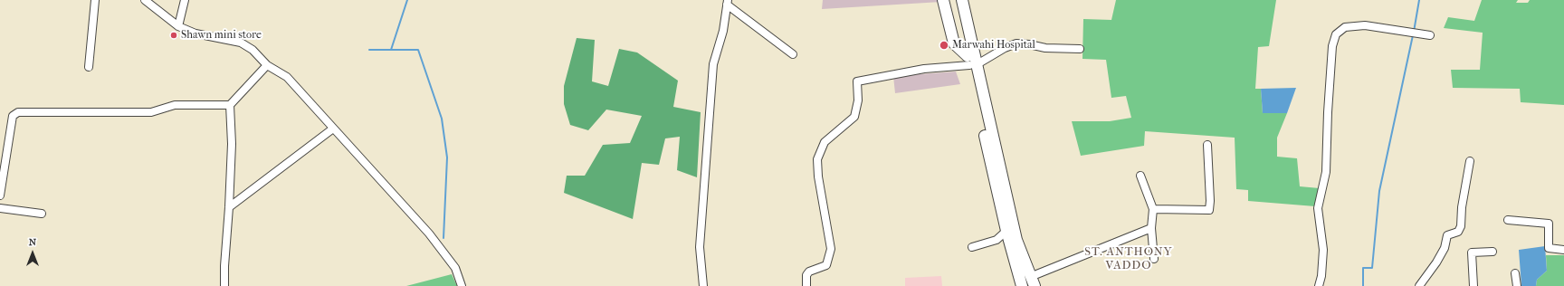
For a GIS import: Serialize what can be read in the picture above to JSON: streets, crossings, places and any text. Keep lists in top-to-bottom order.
{
  "districts": ["ST. ANTHONY VADDO"],
  "places": ["Shawn mini store", "Marwahi Hospital"],
  "north": "top"
}
